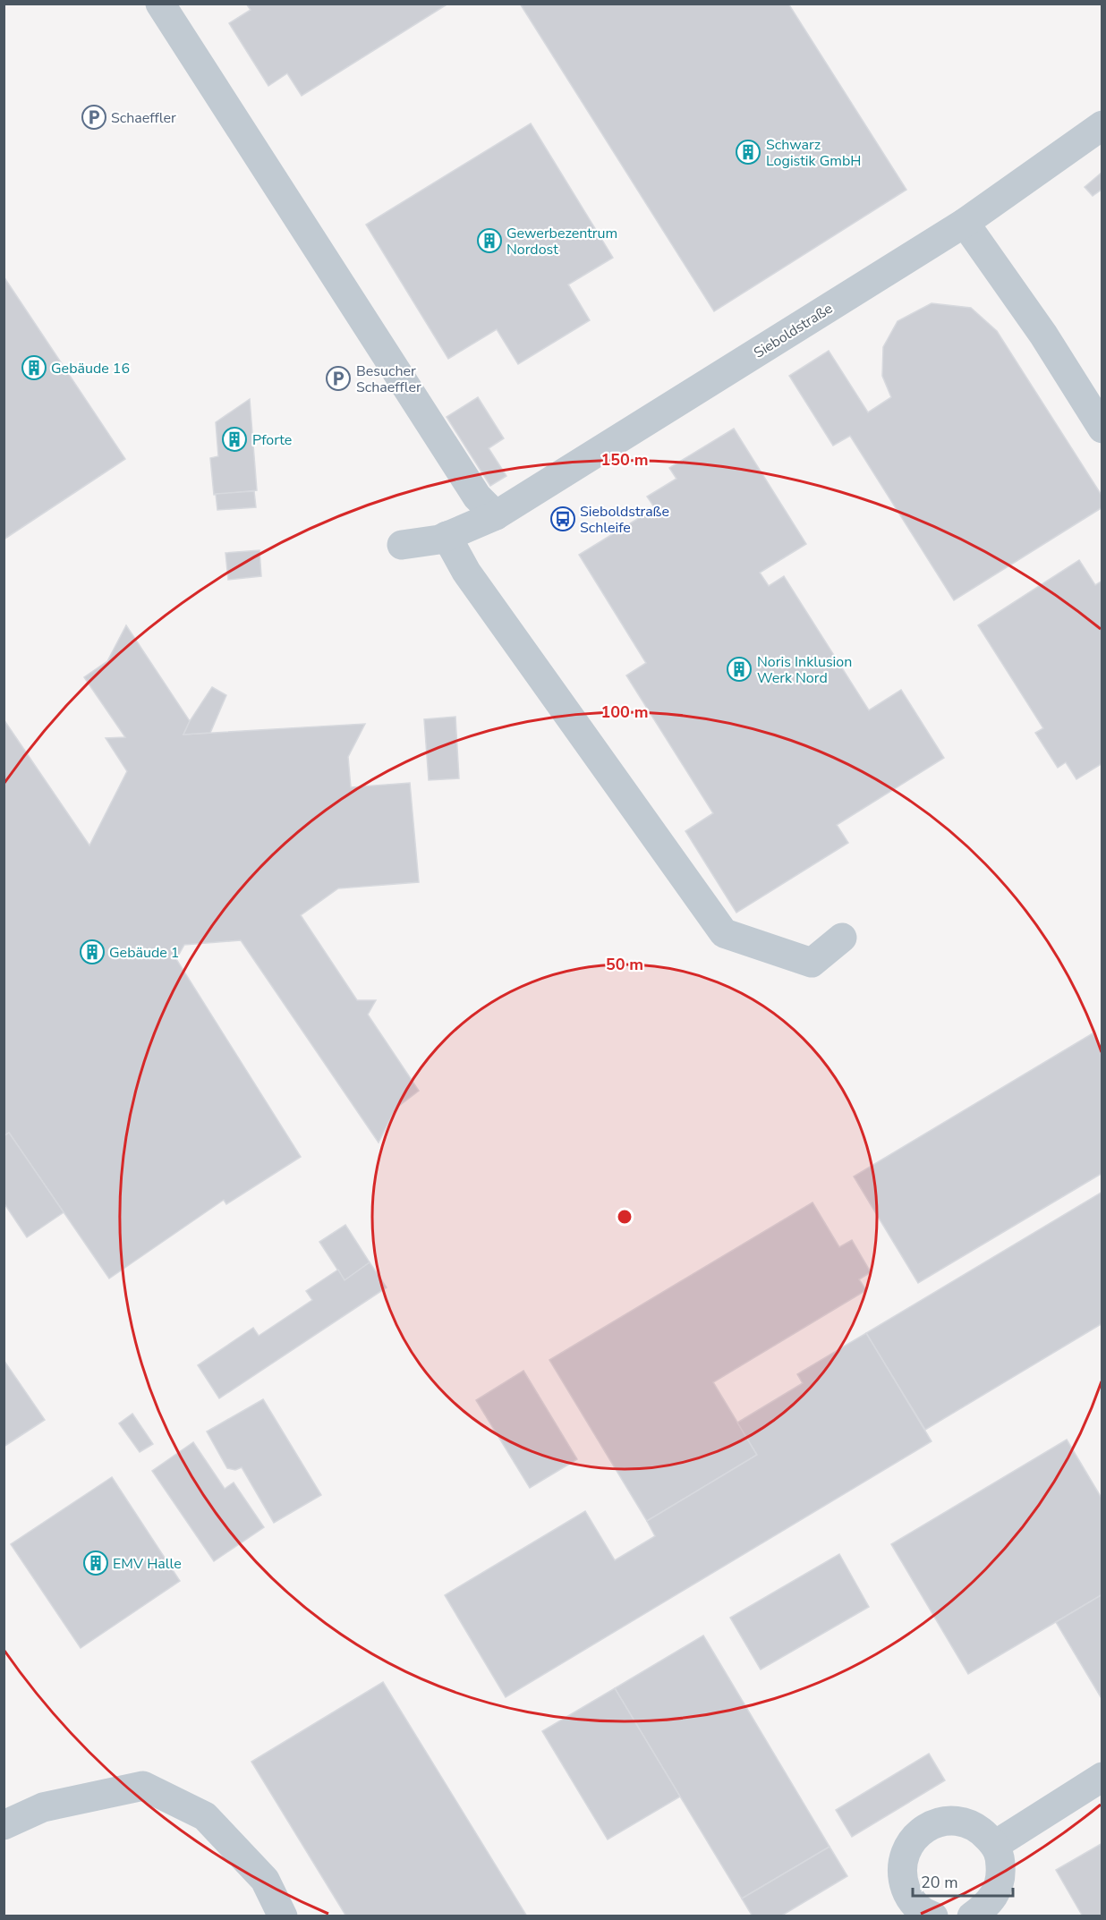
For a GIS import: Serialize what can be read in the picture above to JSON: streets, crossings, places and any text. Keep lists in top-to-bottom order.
{
  "streets": {
    "street": ["Sieboldstraße"]
  },
  "places": {
    "parking": ["Schaeffler", "Besucher Schaeffler"],
    "building": [
      "Schwarz Logistik GmbH",
      "Gewerbezentrum Nordost",
      "Gebäude 16",
      "Pforte",
      "Noris Inklusion Werk Nord",
      "Gebäude 1",
      "EMV Halle"
    ],
    "bus stop": ["Sieboldstraße Schleife"]
  },
  "scale_bar": "20 m",
  "rings": ["150 m", "100 m", "50 m"]
}
